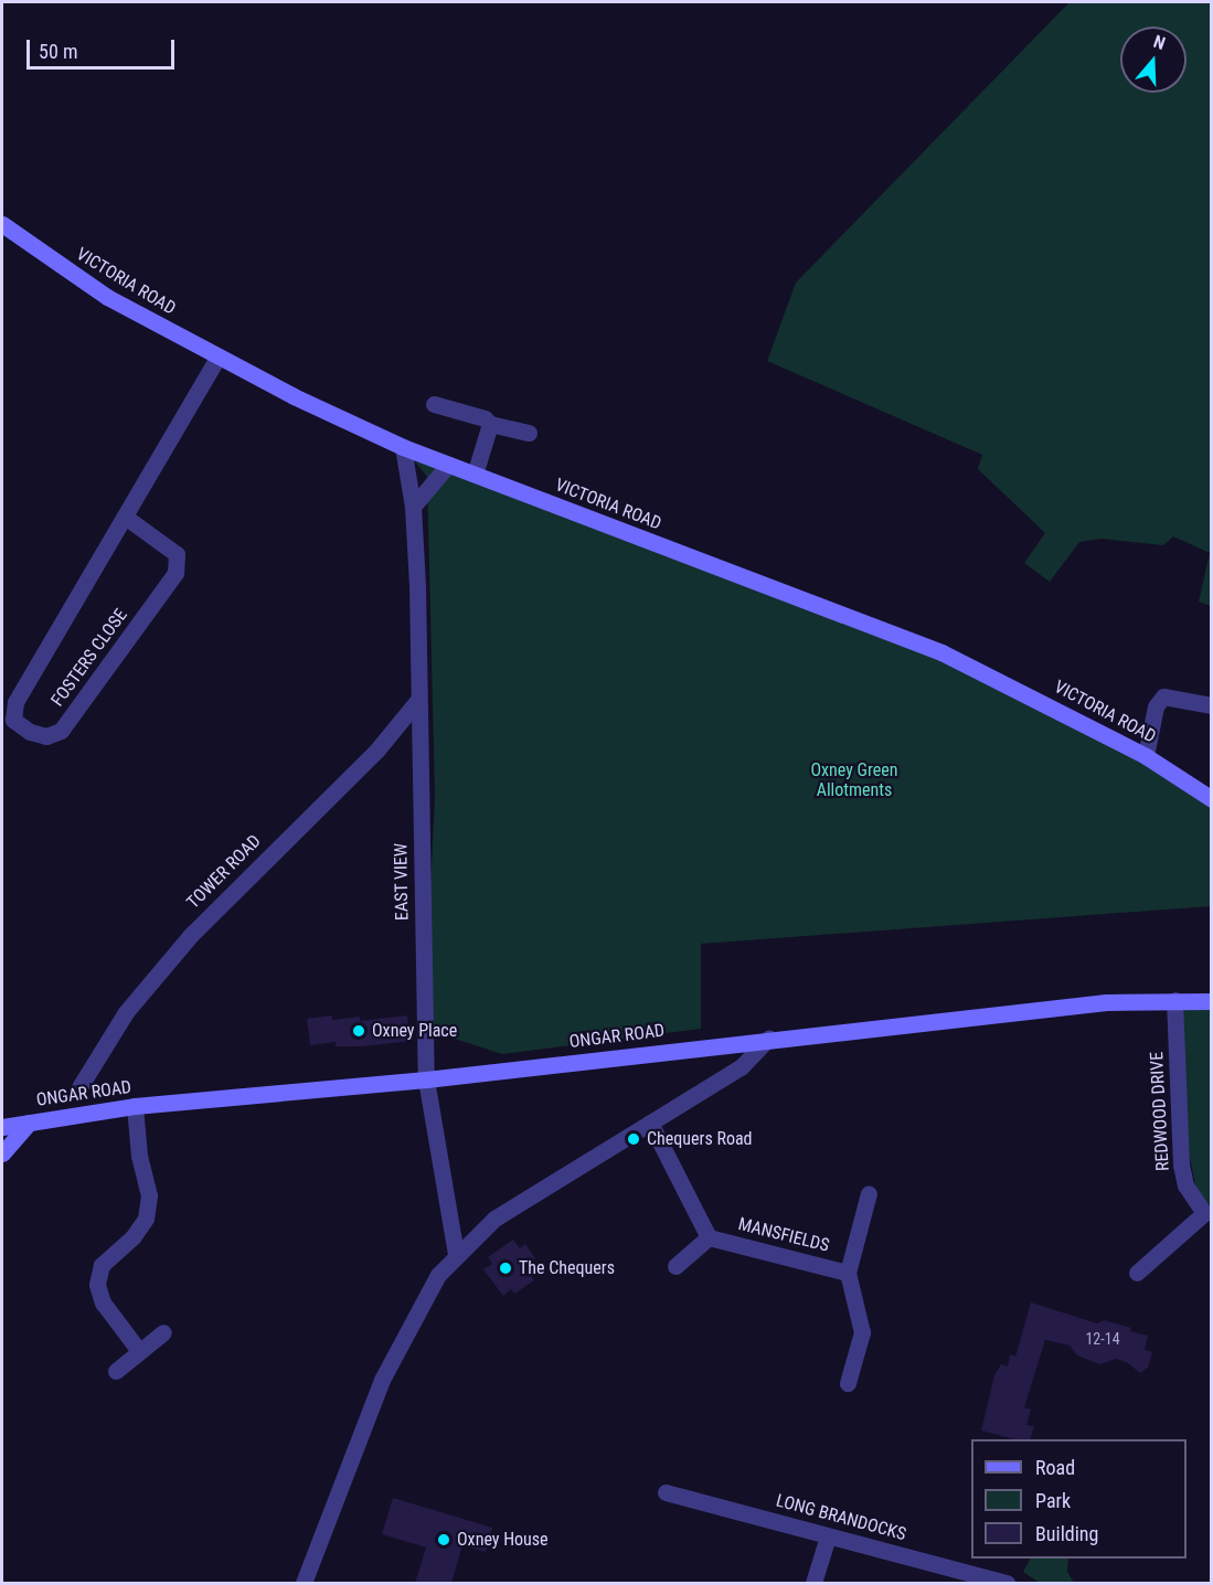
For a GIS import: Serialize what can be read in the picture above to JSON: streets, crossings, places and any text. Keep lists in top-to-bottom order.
{
  "streets": {
    "street": [
      "VICTORIA ROAD",
      "FOSTERS CLOSE",
      "TOWER ROAD",
      "EAST VIEW",
      "ONGAR ROAD",
      "REDWOOD DRIVE",
      "MANSFIELDS",
      "LONG BRANDOCKS"
    ]
  },
  "crossings": [
    ["VICTORIA ROAD", "FOSTERS CLOSE"],
    ["VICTORIA ROAD", "EAST VIEW"],
    ["TOWER ROAD", "EAST VIEW"],
    ["EAST VIEW", "ONGAR ROAD"],
    ["ONGAR ROAD", "REDWOOD DRIVE"]
  ],
  "parks": ["Oxney Green Allotments"],
  "places": [
    "Oxney Place",
    "Chequers Road",
    "The Chequers",
    "Oxney House"
  ],
  "house_numbers": ["12-14"],
  "legend": ["Road", "Park", "Building"],
  "scale_bar": "50 m",
  "north": "top"
}
